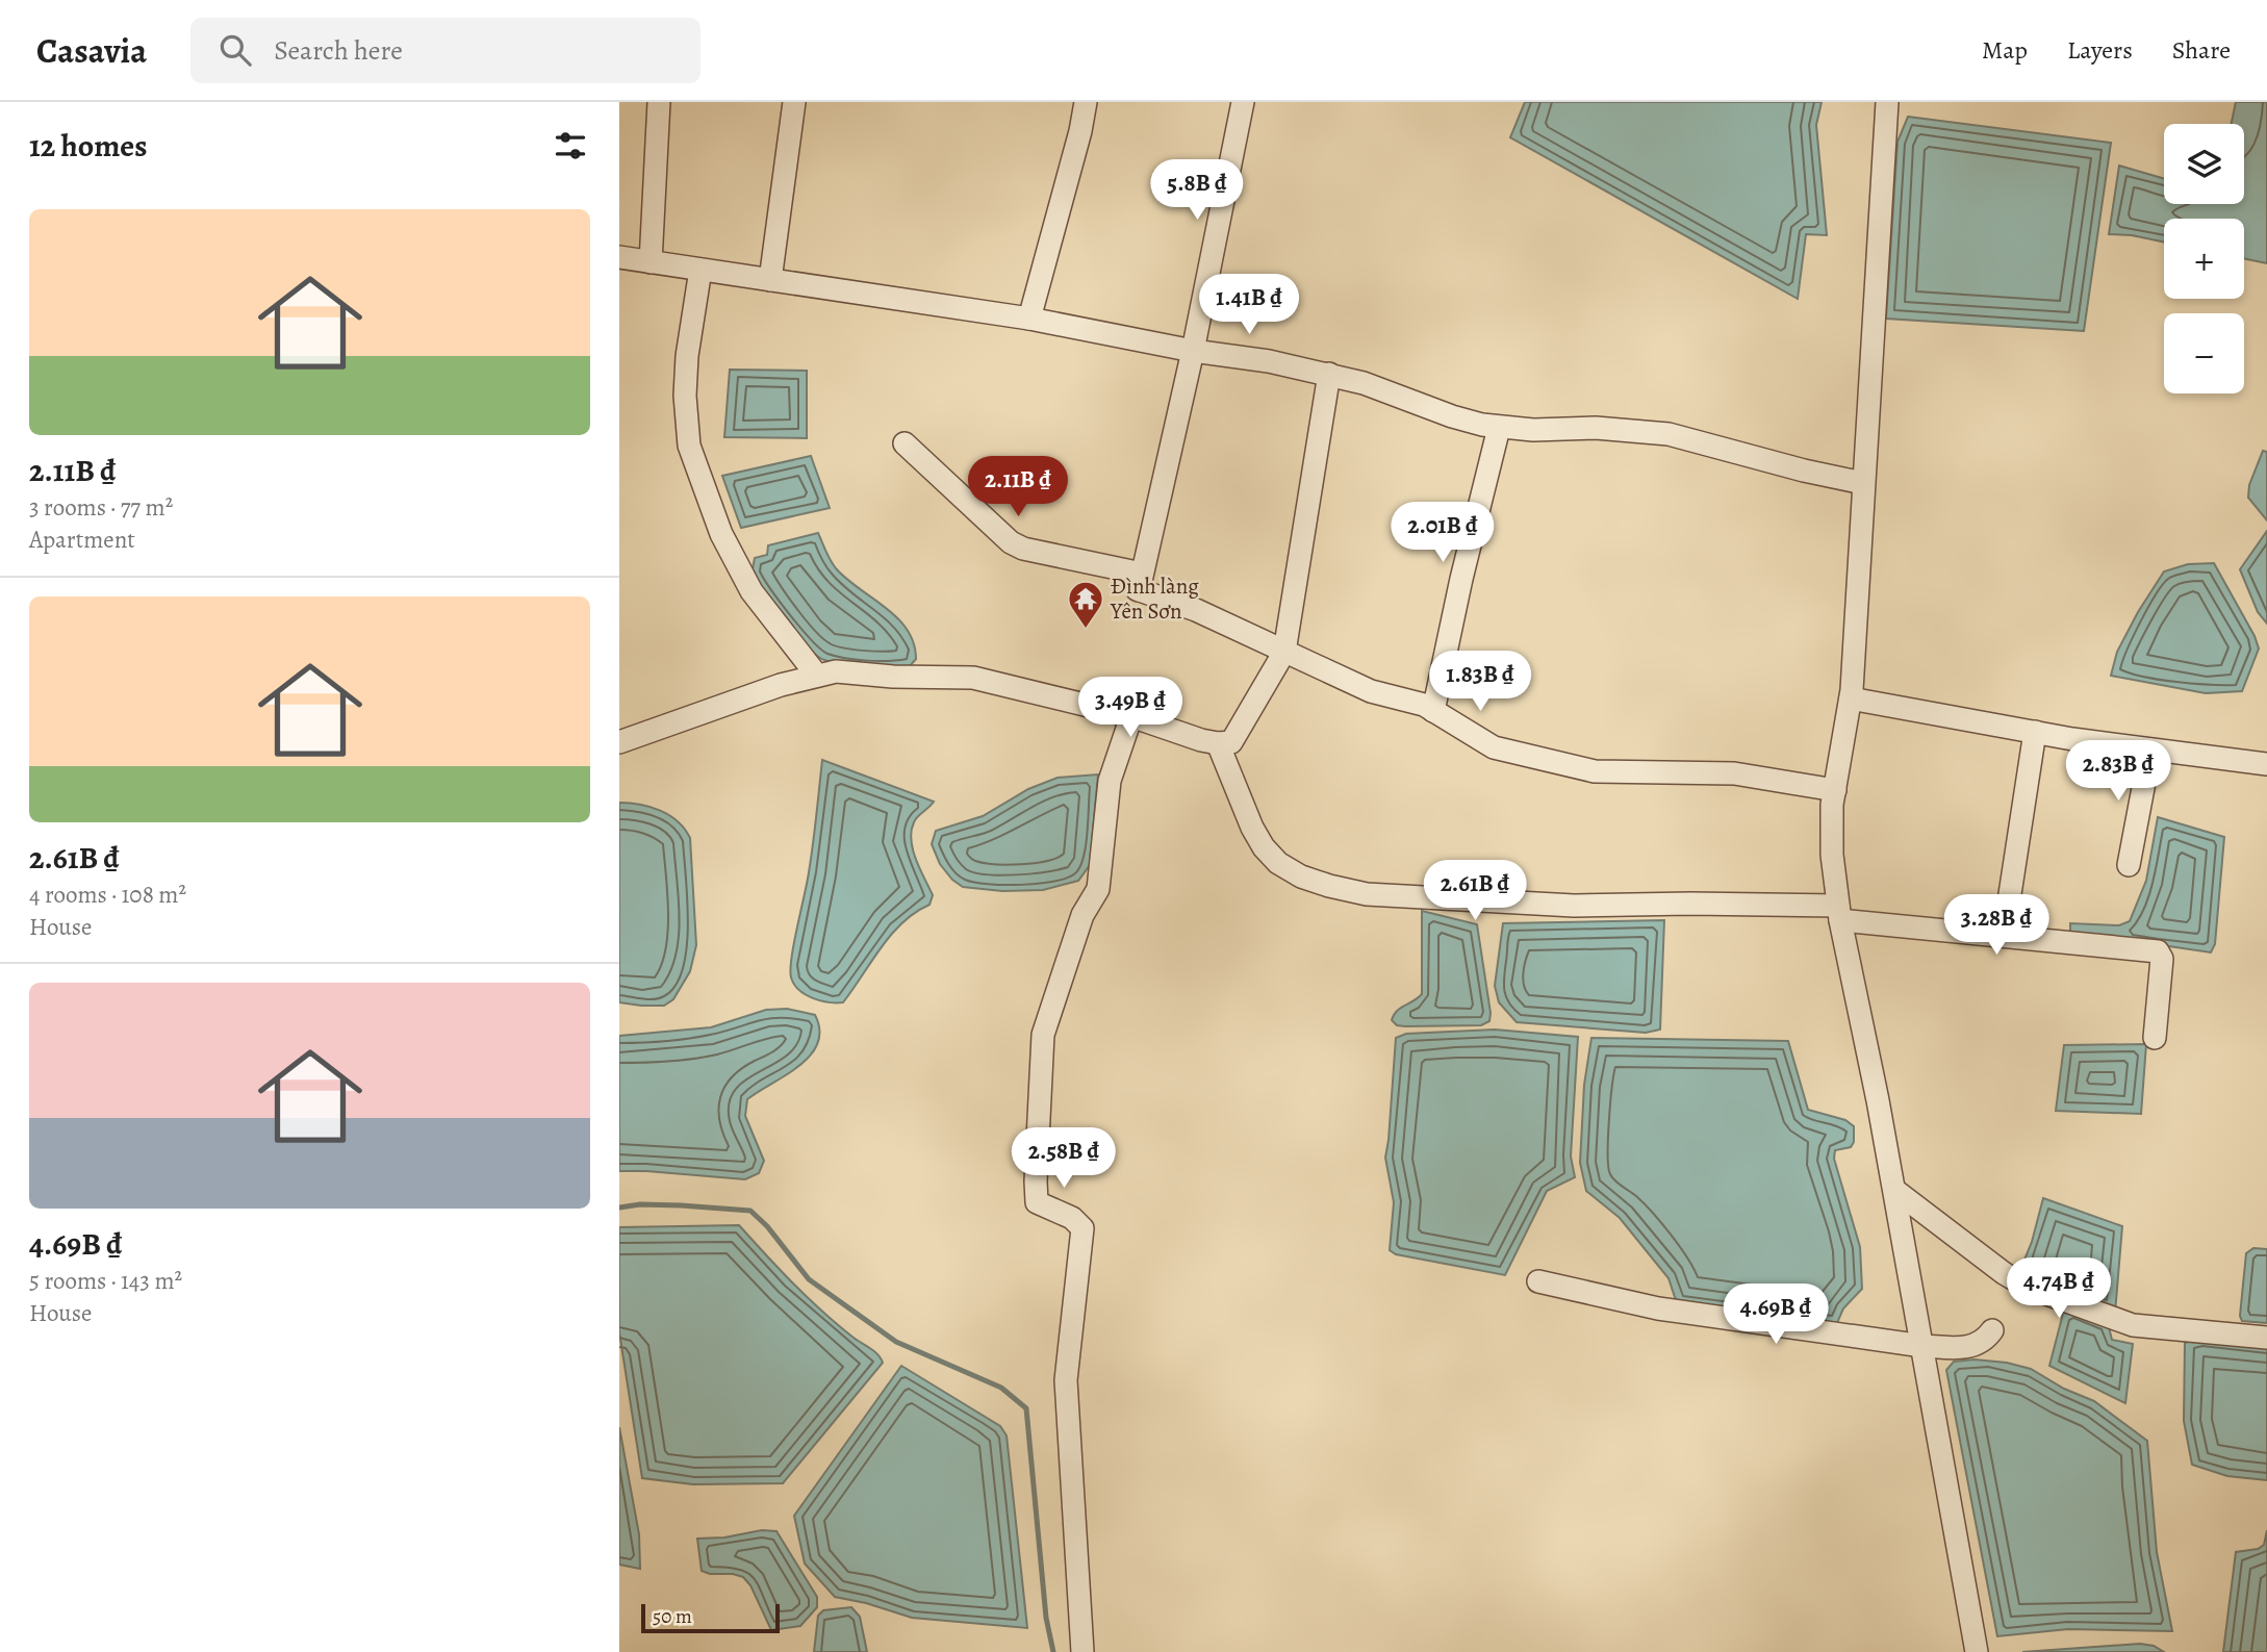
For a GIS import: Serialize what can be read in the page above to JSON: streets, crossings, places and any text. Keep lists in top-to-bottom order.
{
  "places": {
    "temple": ["Đình làng Yên Sơn"]
  },
  "scale_bar": "50 m",
  "page": {
    "header": "Casavia",
    "search": "Search here",
    "nav": ["Map", "Layers", "Share"],
    "heading": "12 homes",
    "map_buttons": ["+", "−"],
    "price": [
      "5.8B ₫",
      "1.41B ₫",
      "2.11B ₫",
      "2.01B ₫",
      "1.83B ₫",
      "3.49B ₫",
      "2.83B ₫",
      "2.61B ₫",
      "3.28B ₫",
      "2.58B ₫",
      "4.74B ₫",
      "4.69B ₫"
    ],
    "list": [
      {
        "name": "2.11B ₫",
        "note": "3 rooms · 77 m² · Apartment"
      },
      {
        "name": "2.61B ₫",
        "note": "4 rooms · 108 m² · House"
      },
      {
        "name": "4.69B ₫",
        "note": "5 rooms · 143 m² · House"
      }
    ],
    "scale": "50 m"
  }
}
